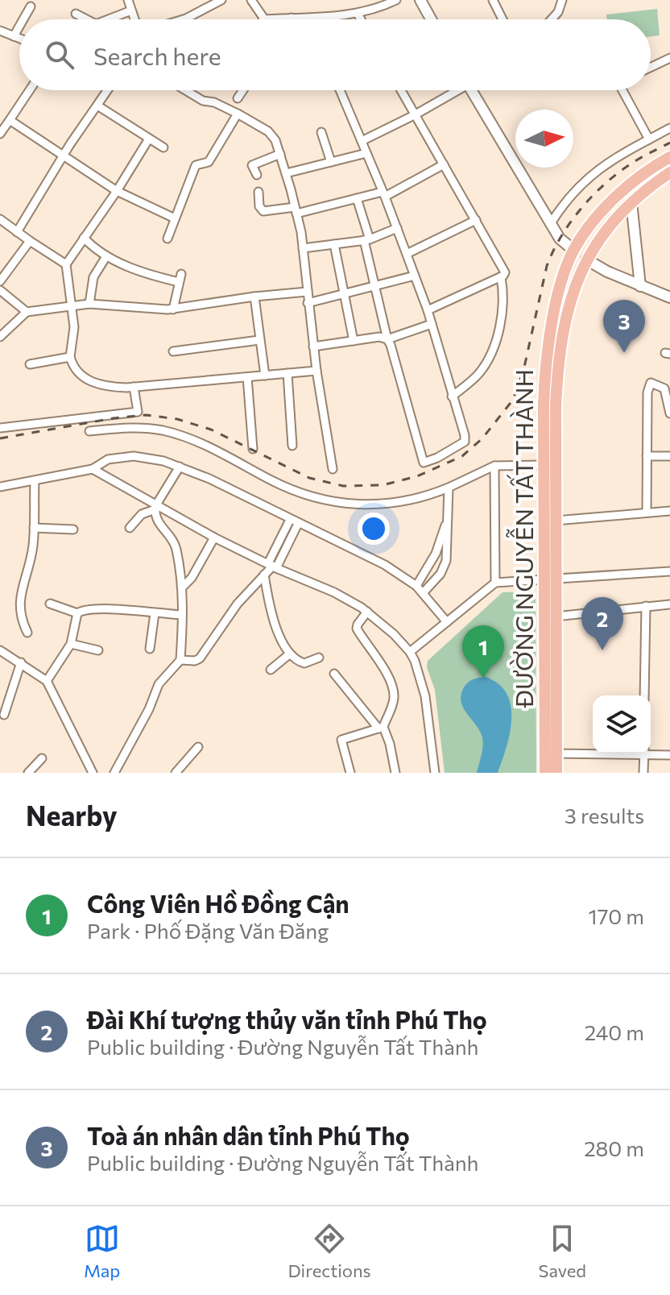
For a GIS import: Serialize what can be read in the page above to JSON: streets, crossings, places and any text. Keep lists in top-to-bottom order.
{
  "streets": {
    "main road": ["ĐƯỜNG NGUYỄN TẤT THÀNH"]
  },
  "north": "right",
  "page": {
    "search": "Search here",
    "pins": ["3", "2", "1"],
    "heading": ["Nearby", "3 results"],
    "list": [
      {
        "mark": "1",
        "name": "Công Viên Hồ Đồng Cận",
        "note": "Park · Phố Đặng Văn Đăng",
        "value": "170 m"
      },
      {
        "mark": "2",
        "name": "Đài Khí tượng thủy văn tỉnh Phú Thọ",
        "note": "Public building · Đường Nguyễn Tất Thành",
        "value": "240 m"
      },
      {
        "mark": "3",
        "name": "Toà án nhân dân tỉnh Phú Thọ",
        "note": "Public building · Đường Nguyễn Tất Thành",
        "value": "280 m"
      }
    ],
    "nav": ["Map", "Directions", "Saved"]
  }
}
